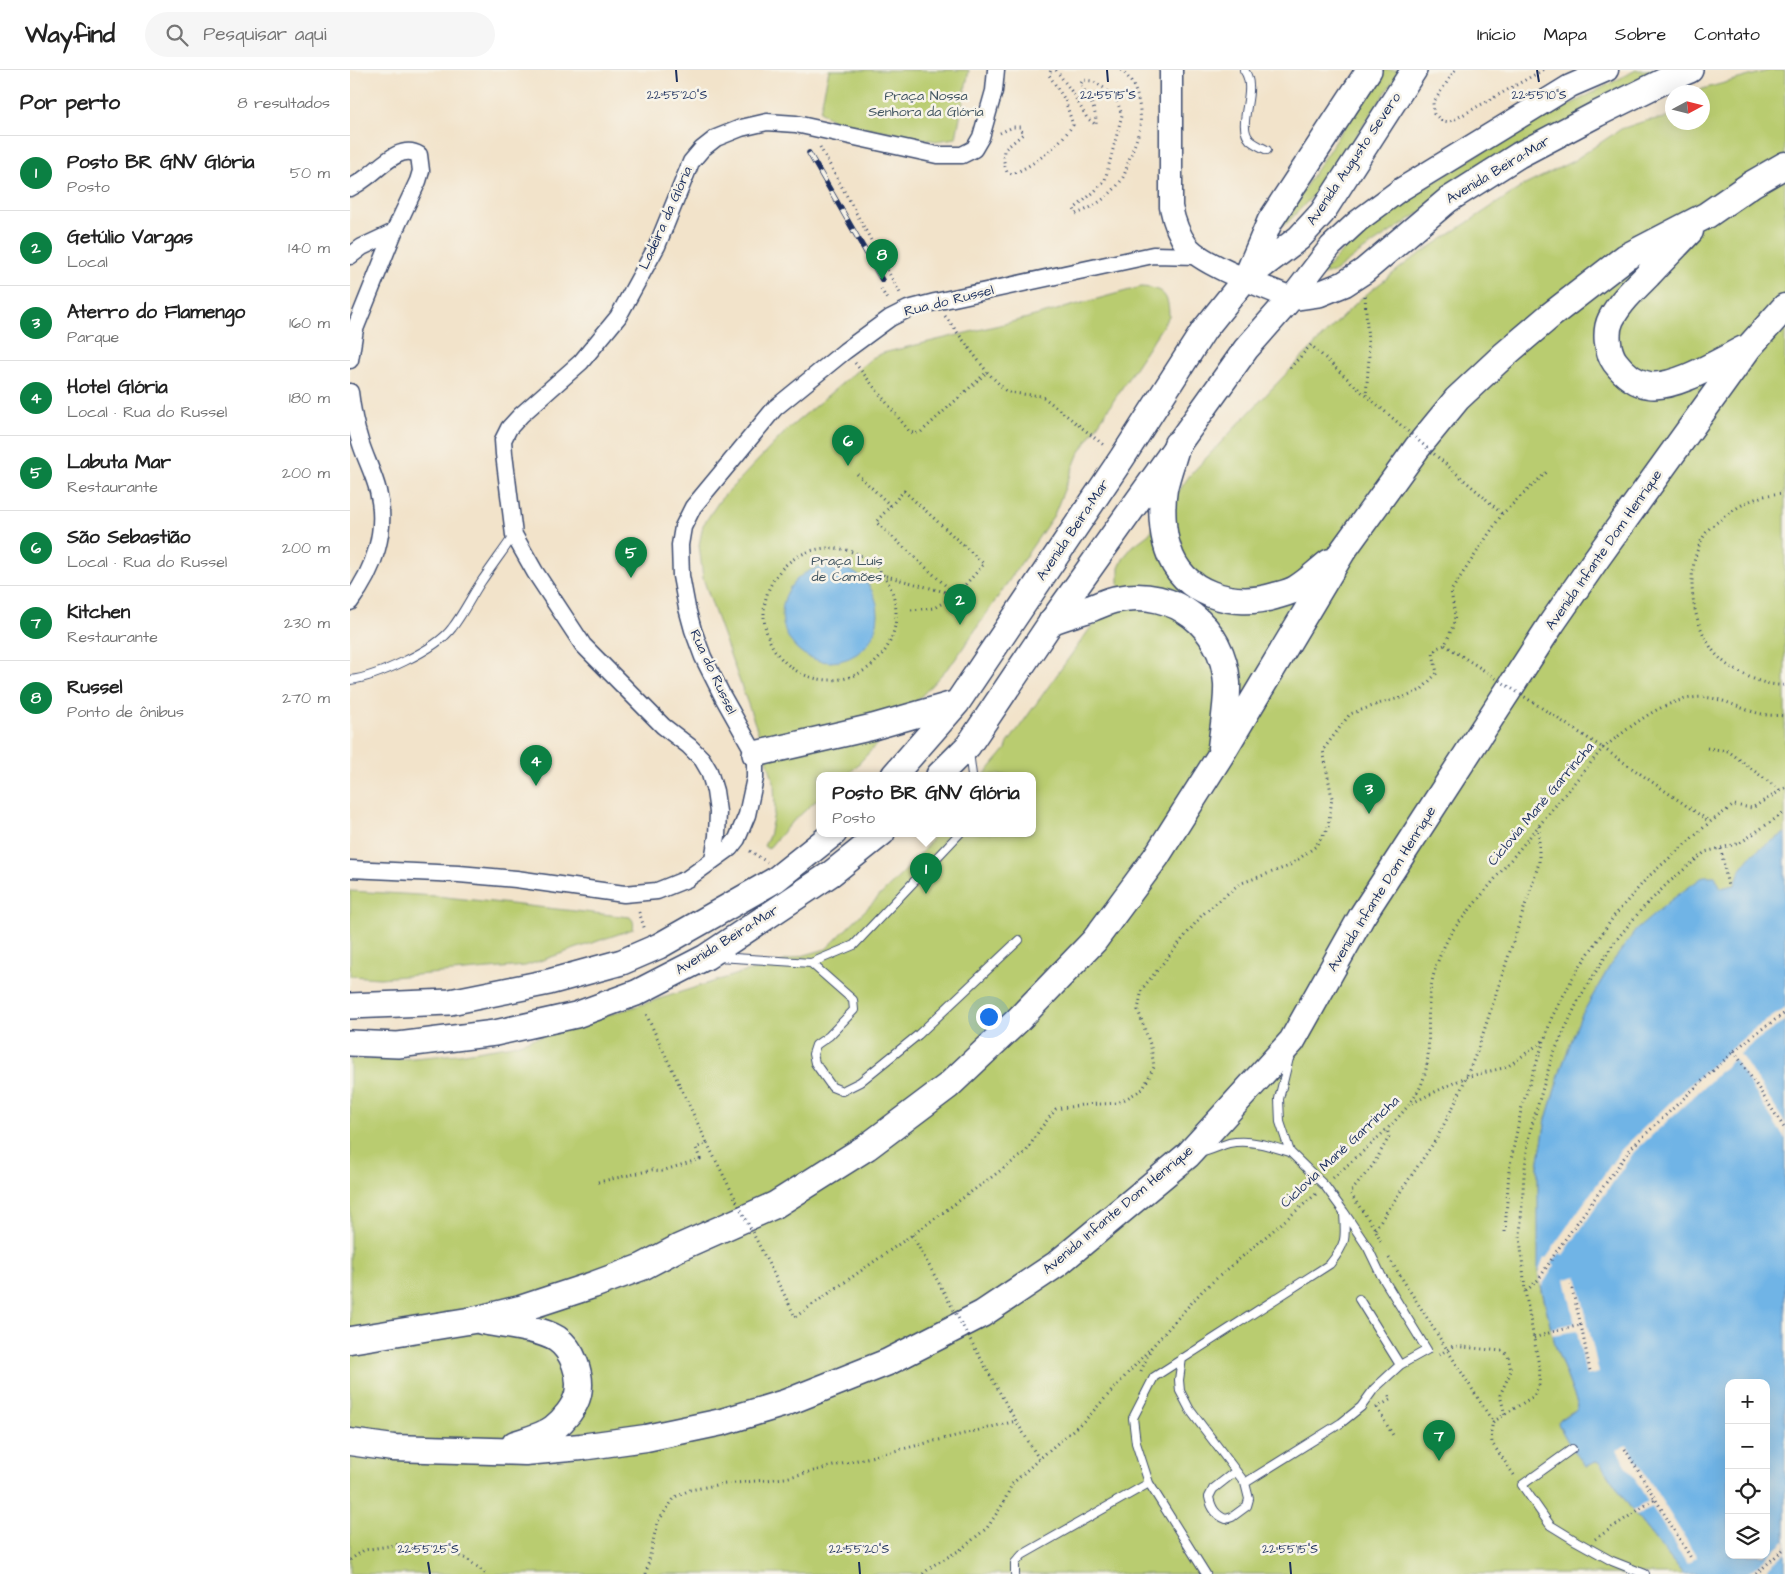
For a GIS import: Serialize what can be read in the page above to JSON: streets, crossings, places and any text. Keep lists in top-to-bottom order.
{
  "streets": {
    "highway": ["Avenida Infante Dom Henrique"],
    "main road": ["Avenida Augusto Severo", "Avenida Beira-Mar", "Rua do Russel"],
    "street": ["Ladeira da Glória"],
    "path": ["Ciclovia Mané Garrincha"]
  },
  "crossings": [
    ["Avenida Augusto Severo", "Avenida Beira-Mar"],
    ["Avenida Augusto Severo", "Rua do Russel"],
    ["Avenida Beira-Mar", "Rua do Russel"],
    ["Ladeira da Glória", "Rua do Russel"]
  ],
  "parks": ["Praça Nossa Senhora da Glória", "Praça Luís de Camões"],
  "north": "right",
  "page": {
    "header": "Wayfind",
    "search": "Pesquisar aqui",
    "nav": [
      "Início",
      "Mapa",
      "Sobre",
      "Contato"
    ],
    "heading": ["Por perto", "8 resultados"],
    "list": [
      {
        "mark": "1",
        "name": "Posto BR GNV Glória",
        "note": "Posto",
        "value": "50 m"
      },
      {
        "mark": "2",
        "name": "Getúlio Vargas",
        "note": "Local",
        "value": "140 m"
      },
      {
        "mark": "3",
        "name": "Aterro do Flamengo",
        "note": "Parque",
        "value": "160 m"
      },
      {
        "mark": "4",
        "name": "Hotel Glória",
        "note": "Local · Rua do Russel",
        "value": "180 m"
      },
      {
        "mark": "5",
        "name": "Labuta Mar",
        "note": "Restaurante",
        "value": "200 m"
      },
      {
        "mark": "6",
        "name": "São Sebastião",
        "note": "Local · Rua do Russel",
        "value": "200 m"
      },
      {
        "mark": "7",
        "name": "Kitchen",
        "note": "Restaurante",
        "value": "230 m"
      },
      {
        "mark": "8",
        "name": "Russel",
        "note": "Ponto de ônibus",
        "value": "270 m"
      }
    ],
    "pins": [
      "8",
      "6",
      "5",
      "2",
      "4",
      "3",
      "1",
      "7"
    ],
    "popup": ["Posto BR GNV Glória", "Posto"],
    "map_buttons": ["+", "−"]
  },
  "coordinates": [
    "22°55'20\"S",
    "22°55'15\"S",
    "22°55'10\"S",
    "22°55'25\"S"
  ]
}
